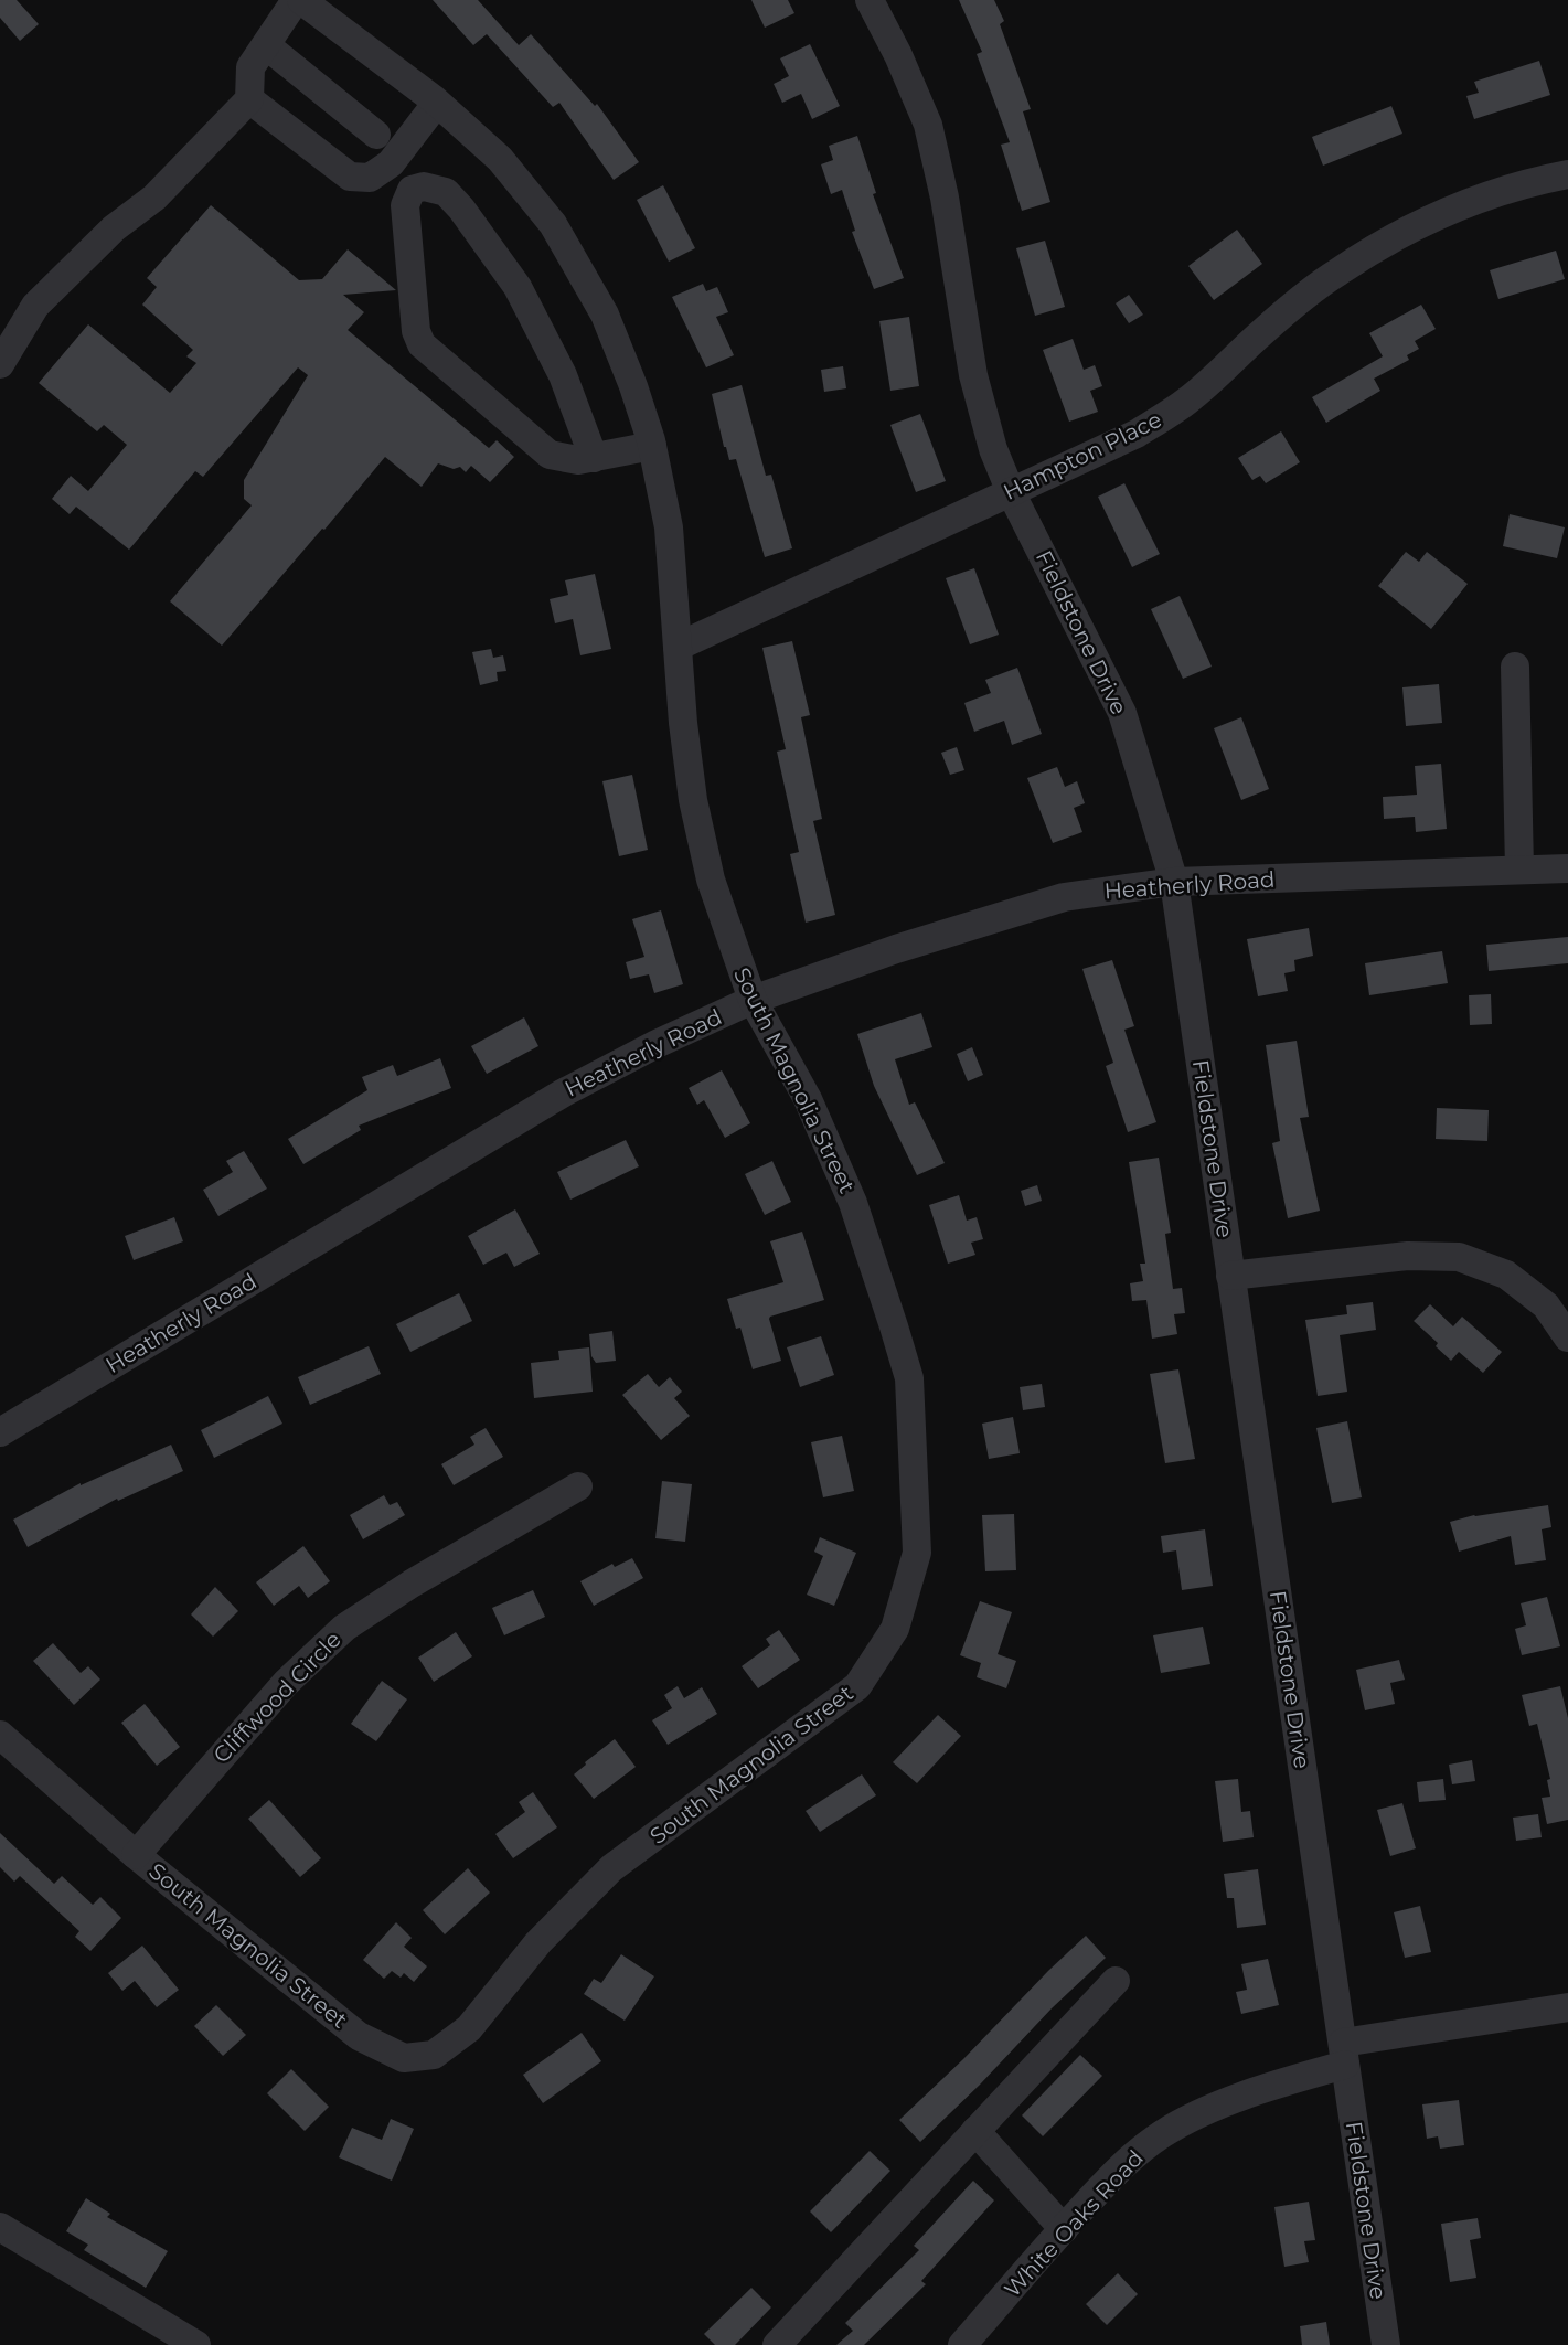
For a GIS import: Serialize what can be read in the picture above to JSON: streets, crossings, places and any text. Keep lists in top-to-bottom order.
{
  "streets": {
    "street": [
      "Hampton Place",
      "Fieldstone Drive",
      "Heatherly Road",
      "South Magnolia Street",
      "Cliffwood Circle",
      "White Oaks Road"
    ]
  },
  "crossings": [
    ["Hampton Place", "Fieldstone Drive"],
    ["Hampton Place", "South Magnolia Street"],
    ["Fieldstone Drive", "Heatherly Road"],
    ["Fieldstone Drive", "White Oaks Road"],
    ["Heatherly Road", "South Magnolia Street"],
    ["South Magnolia Street", "Cliffwood Circle"]
  ]
}
